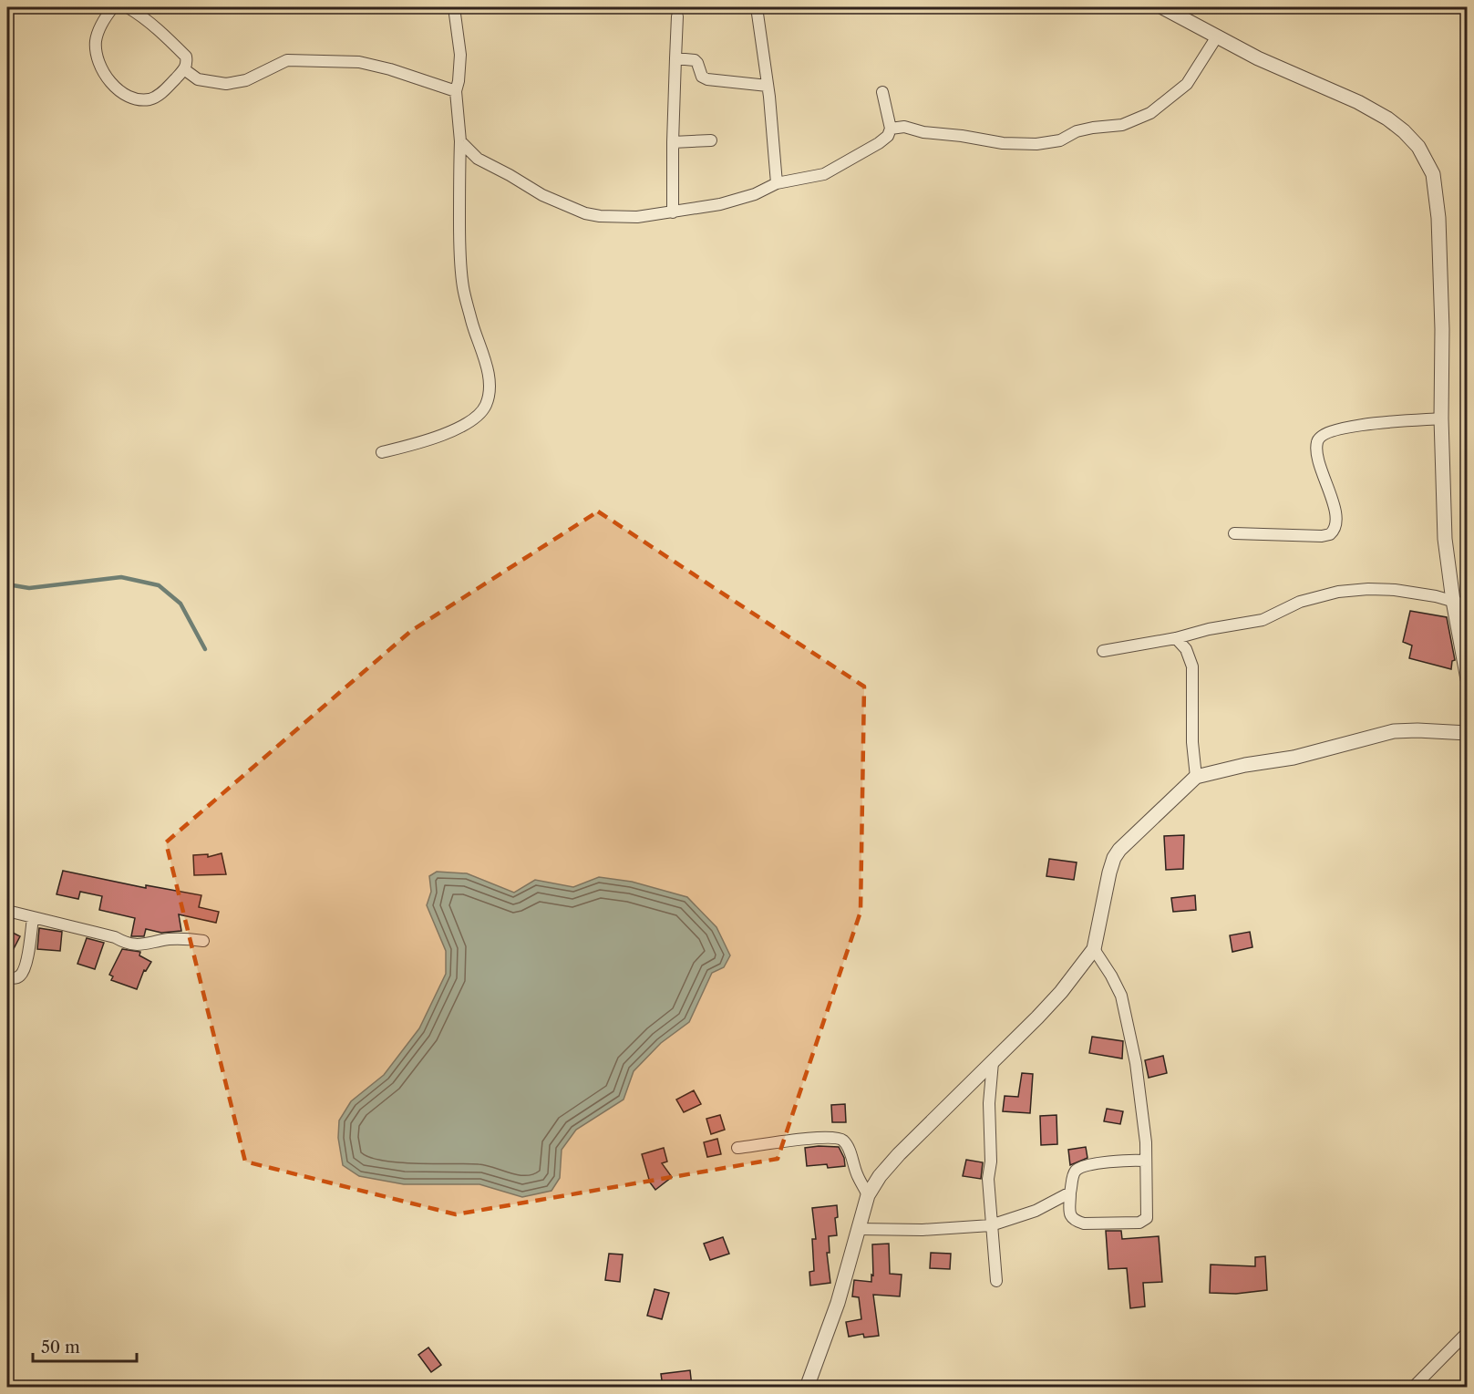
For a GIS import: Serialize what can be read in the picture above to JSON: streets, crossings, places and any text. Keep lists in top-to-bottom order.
{
  "scale_bar": "50 m"
}
